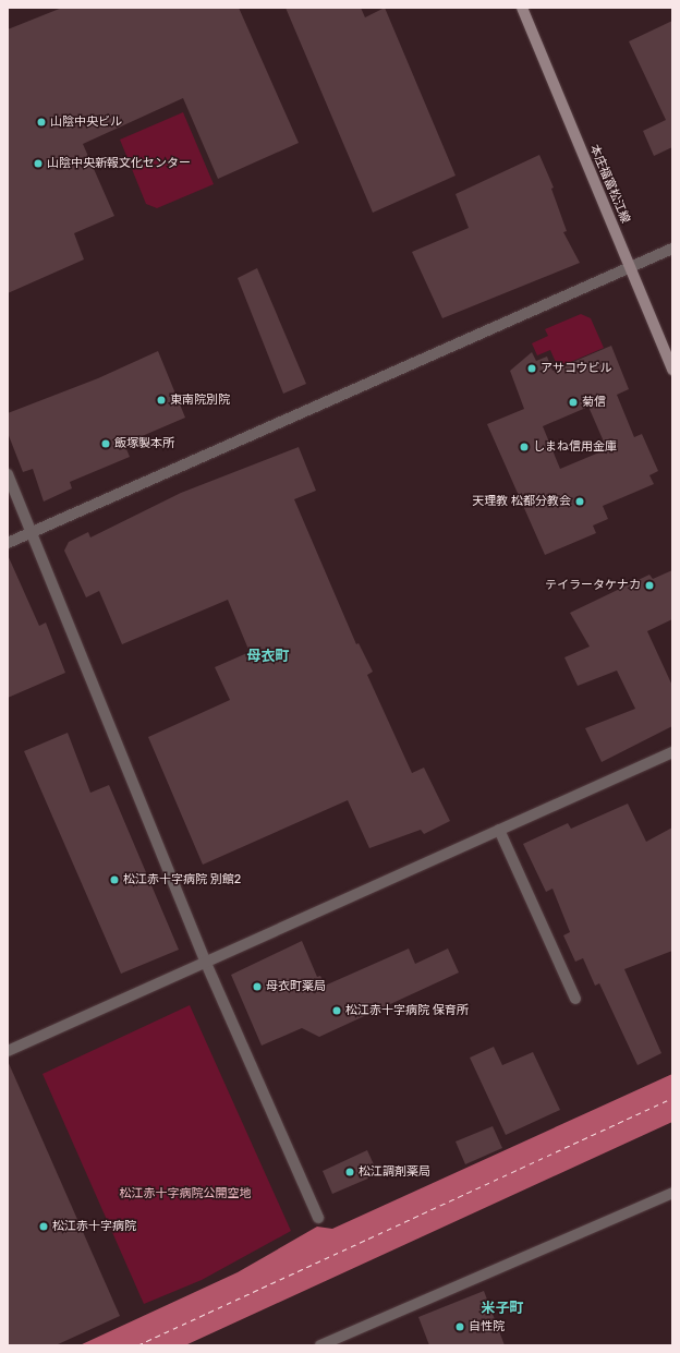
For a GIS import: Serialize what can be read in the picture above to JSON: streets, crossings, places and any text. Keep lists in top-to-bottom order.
{
  "streets": {
    "main road": ["本庄福富松江線"]
  },
  "districts": ["母衣町", "米子町"],
  "parks": ["松江赤十字病院公開空地"],
  "places": [
    "山陰中央ビル",
    "山陰中央新報文化センター",
    "アサコウビル",
    "東南院別院",
    "菊信",
    "飯塚製本所",
    "しまね信用金庫",
    "天理教 松都分教会",
    "テイラータケナカ",
    "松江赤十字病院 別館2",
    "母衣町薬局",
    "松江赤十字病院 保育所",
    "松江調剤薬局",
    "松江赤十字病院",
    "自性院"
  ]
}
